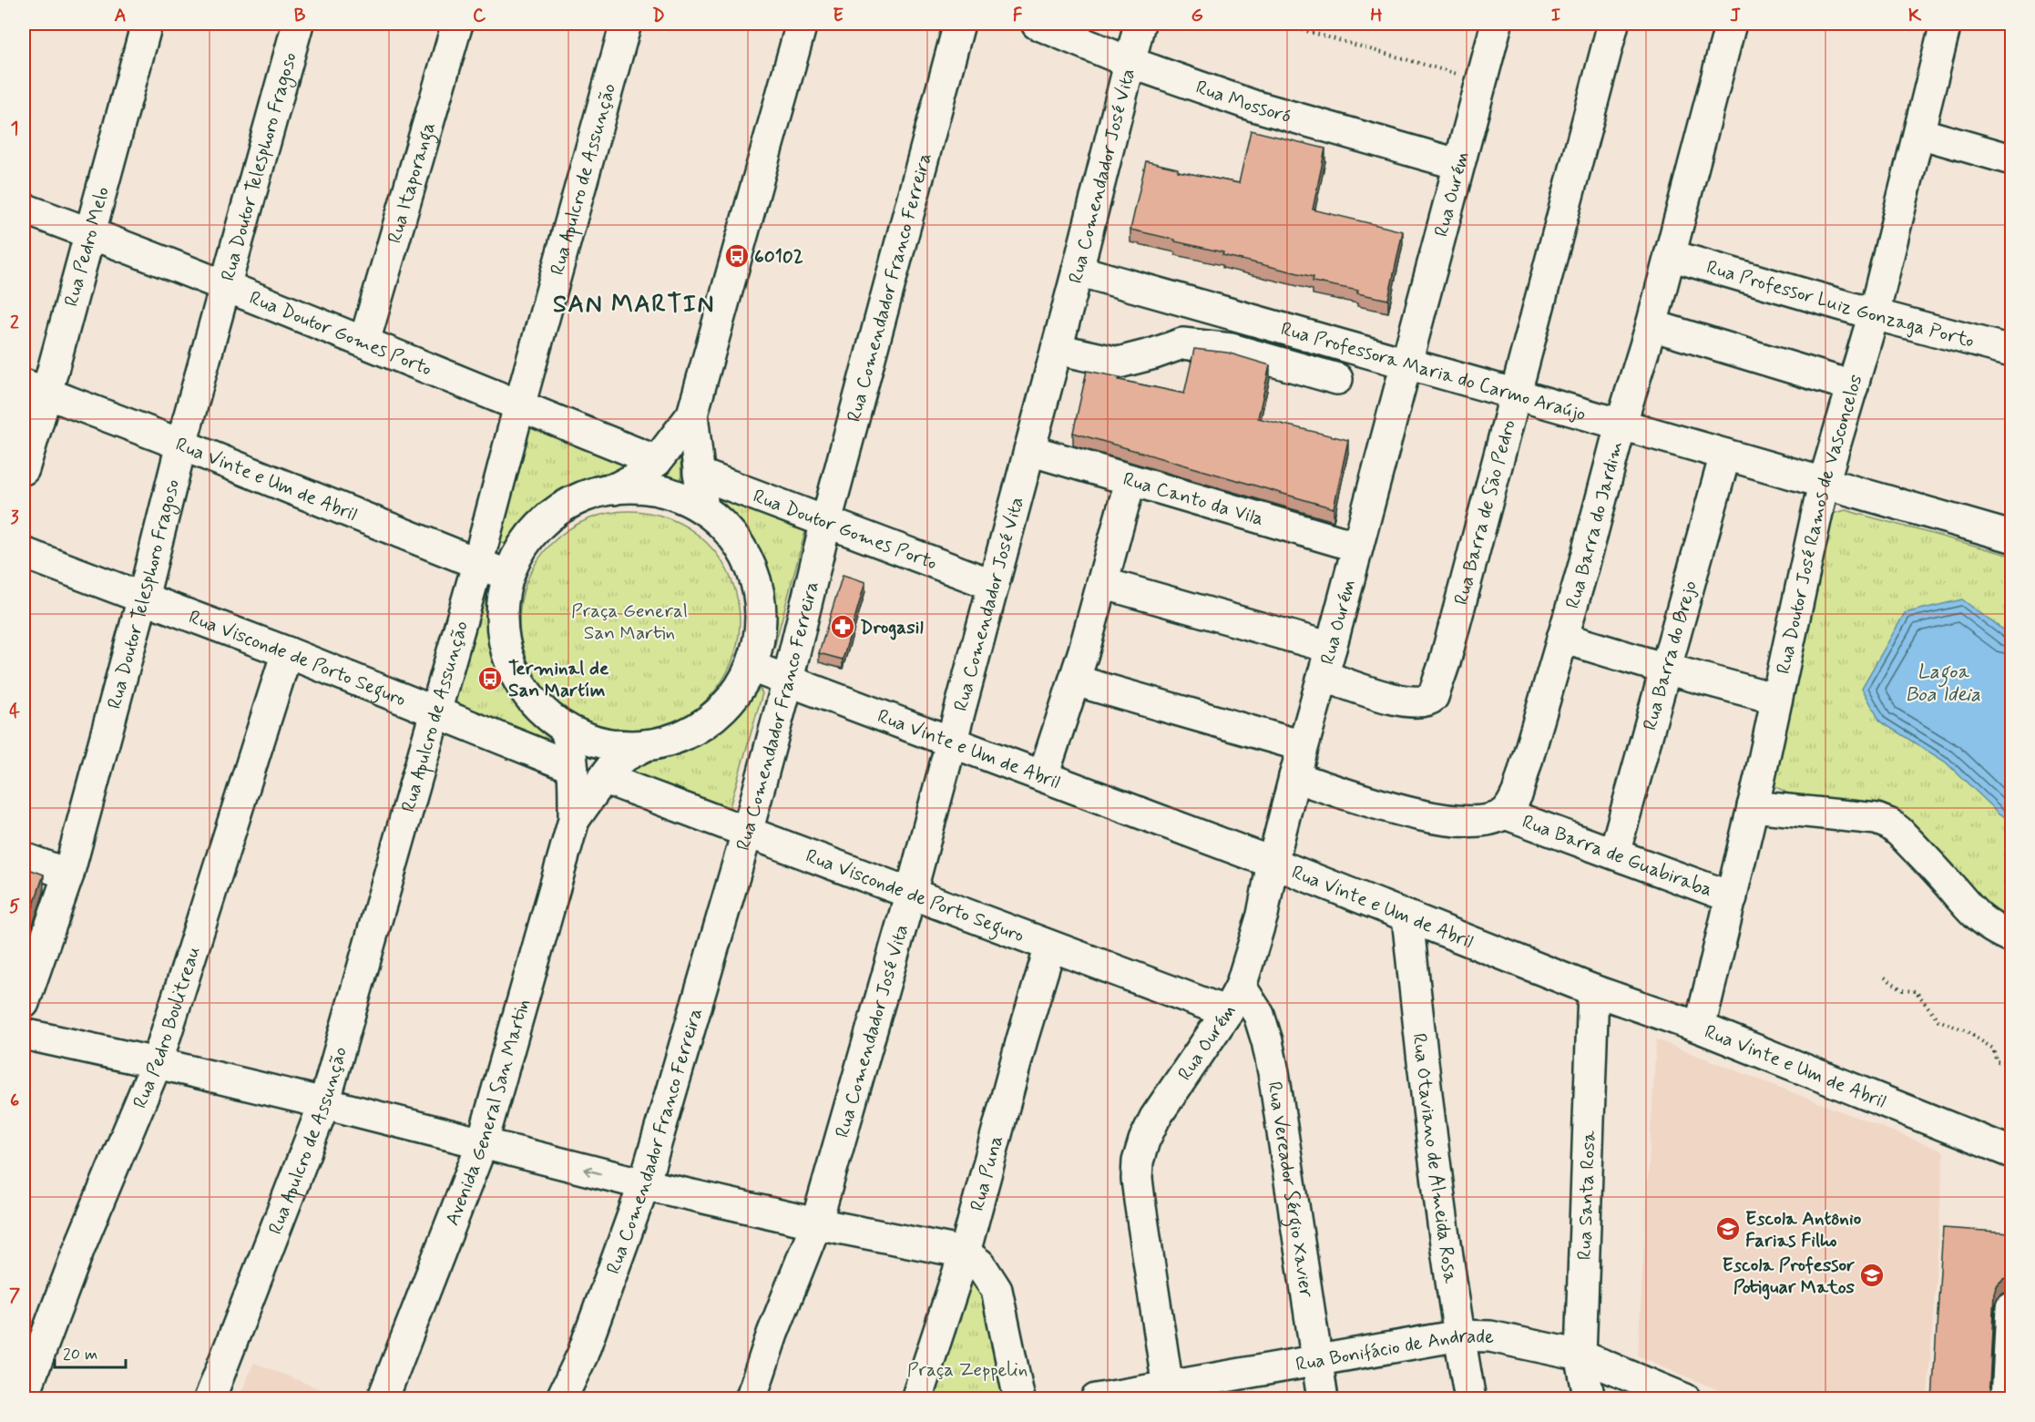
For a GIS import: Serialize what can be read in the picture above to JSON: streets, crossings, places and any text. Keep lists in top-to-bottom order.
{
  "streets": {
    "street": [
      "Rua Mossoró",
      "Rua Doutor Telesphoro Fragoso",
      "Rua Comendador José Vita",
      "Rua Apulcro de Assunção",
      "Rua Itaporanga",
      "Rua Ourém",
      "Rua Pedro Melo",
      "Rua Comendador Franco Ferreira",
      "Rua Professor Luiz Gonzaga Porto",
      "Rua Doutor Gomes Porto",
      "Rua Professora Maria do Carmo Araújo",
      "Rua Vinte e Um de Abril",
      "Rua Canto da Vila",
      "Rua Barra de São Pedro",
      "Rua Doutor José Ramos de Vasconcelos",
      "Rua Barra do Jardim",
      "Rua Barra do Brejo",
      "Rua Visconde de Porto Seguro",
      "Rua Barra de Guabiraba",
      "Rua Pedro Boulitreau",
      "Avenida General San Martin",
      "Rua Otaviano de Almeida Rosa",
      "Rua Puna",
      "Rua Vereador Sérgio Xavier",
      "Rua Santa Rosa",
      "Rua Bonifácio de Andrade"
    ]
  },
  "crossings": [
    ["Rua Mossoró", "Rua Comendador José Vita"],
    ["Rua Mossoró", "Rua Ourém"],
    ["Rua Doutor Telesphoro Fragoso", "Rua Doutor Gomes Porto"],
    ["Rua Doutor Telesphoro Fragoso", "Rua Vinte e Um de Abril"],
    ["Rua Doutor Telesphoro Fragoso", "Rua Visconde de Porto Seguro"],
    ["Rua Comendador José Vita", "Rua Doutor Gomes Porto"],
    ["Rua Comendador José Vita", "Rua Professora Maria do Carmo Araújo"],
    ["Rua Comendador José Vita", "Rua Vinte e Um de Abril"],
    ["Rua Comendador José Vita", "Rua Canto da Vila"],
    ["Rua Comendador José Vita", "Rua Visconde de Porto Seguro"],
    ["Rua Apulcro de Assunção", "Rua Doutor Gomes Porto"],
    ["Rua Apulcro de Assunção", "Rua Vinte e Um de Abril"],
    ["Rua Apulcro de Assunção", "Rua Visconde de Porto Seguro"],
    ["Rua Itaporanga", "Rua Doutor Gomes Porto"],
    ["Rua Ourém", "Rua Professora Maria do Carmo Araújo"],
    ["Rua Ourém", "Rua Vinte e Um de Abril"],
    ["Rua Ourém", "Rua Canto da Vila"],
    ["Rua Ourém", "Rua Barra de São Pedro"],
    ["Rua Ourém", "Rua Visconde de Porto Seguro"],
    ["Rua Ourém", "Rua Vereador Sérgio Xavier"],
    ["Rua Ourém", "Rua Bonifácio de Andrade"],
    ["Rua Pedro Melo", "Rua Doutor Gomes Porto"],
    ["Rua Pedro Melo", "Rua Vinte e Um de Abril"],
    ["Rua Comendador Franco Ferreira", "Rua Doutor Gomes Porto"],
    ["Rua Comendador Franco Ferreira", "Rua Vinte e Um de Abril"],
    ["Rua Comendador Franco Ferreira", "Rua Visconde de Porto Seguro"],
    ["Rua Professor Luiz Gonzaga Porto", "Rua Doutor José Ramos de Vasconcelos"],
    ["Rua Professor Luiz Gonzaga Porto", "Rua Barra do Jardim"],
    ["Rua Professora Maria do Carmo Araújo", "Rua Barra de São Pedro"],
    ["Rua Professora Maria do Carmo Araújo", "Rua Doutor José Ramos de Vasconcelos"],
    ["Rua Professora Maria do Carmo Araújo", "Rua Barra do Jardim"],
    ["Rua Professora Maria do Carmo Araújo", "Rua Barra do Brejo"],
    ["Rua Vinte e Um de Abril", "Rua Doutor José Ramos de Vasconcelos"],
    ["Rua Vinte e Um de Abril", "Rua Otaviano de Almeida Rosa"],
    ["Rua Vinte e Um de Abril", "Rua Santa Rosa"],
    ["Rua Doutor José Ramos de Vasconcelos", "Rua Barra de Guabiraba"],
    ["Rua Barra do Jardim", "Rua Barra de Guabiraba"],
    ["Rua Barra do Brejo", "Rua Barra de Guabiraba"],
    ["Rua Visconde de Porto Seguro", "Rua Pedro Boulitreau"],
    ["Rua Visconde de Porto Seguro", "Avenida General San Martin"],
    ["Rua Visconde de Porto Seguro", "Rua Puna"],
    ["Rua Otaviano de Almeida Rosa", "Rua Bonifácio de Andrade"],
    ["Rua Vereador Sérgio Xavier", "Rua Bonifácio de Andrade"],
    ["Rua Santa Rosa", "Rua Bonifácio de Andrade"]
  ],
  "districts": ["SAN MARTIN"],
  "water": ["Lagoa Boa Ideia"],
  "parks": ["Praça General San Martin", "Praça Zeppelin"],
  "places": {
    "bus stop": ["60102", "Terminal de San Martím"],
    "pharmacy": ["Drogasil"],
    "school or university": ["Escola Antônio Farias Filho", "Escola Professor Potiguar Matos"]
  },
  "scale_bar": "20 m",
  "grid": {
    "columns": [
      "A",
      "B",
      "C",
      "D",
      "E",
      "F",
      "G",
      "H",
      "I",
      "J",
      "K"
    ],
    "rows": [
      "1",
      "2",
      "3",
      "4",
      "5",
      "6",
      "7"
    ]
  }
}
